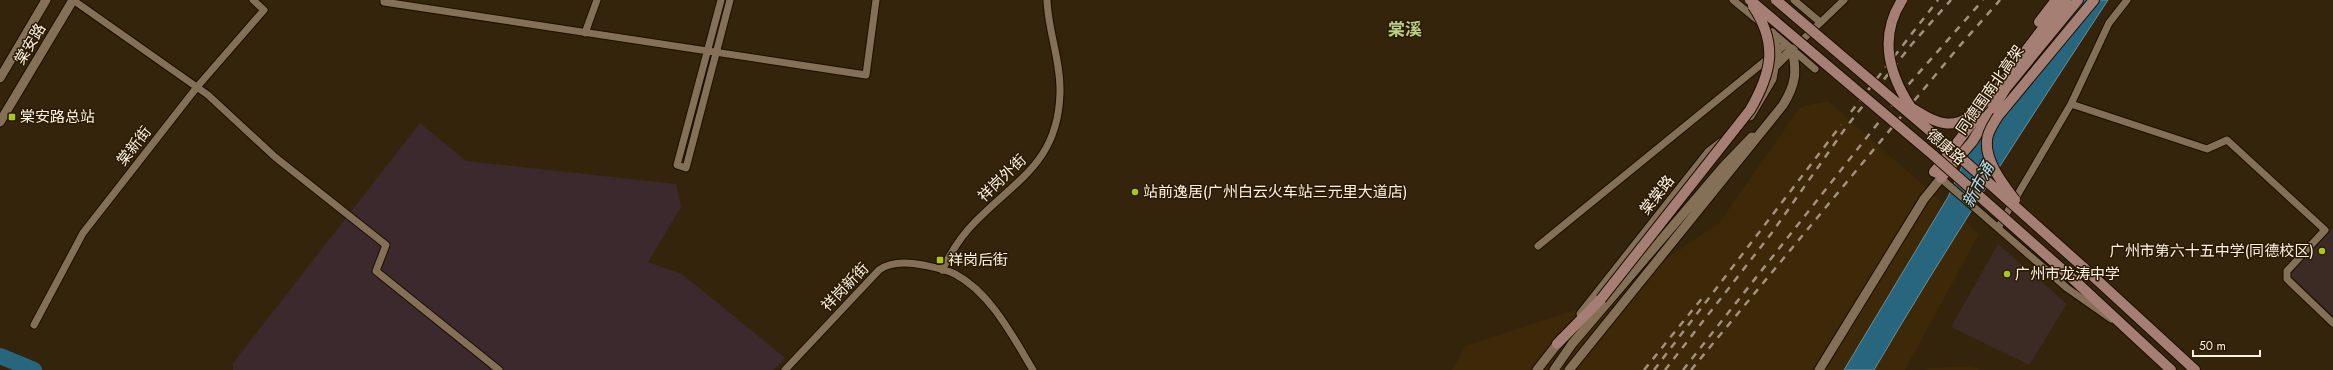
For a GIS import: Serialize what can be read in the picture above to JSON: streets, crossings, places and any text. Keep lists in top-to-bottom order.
{
  "streets": {
    "main road": ["同德围南北高架", "德康路"],
    "street": [
      "棠安路",
      "棠新街",
      "祥岗外街",
      "棠棠路",
      "祥岗新街"
    ]
  },
  "crossings": [
    ["祥岗外街", "祥岗新街"]
  ],
  "districts": ["棠溪"],
  "water": ["新市涌"],
  "places": {
    "transit": ["棠安路总站", "祥岗后街"],
    "other": ["站前逸居(广州白云火车站三元里大道店)", "广州市第六十五中学(同德校区)", "广州市龙涛中学"]
  },
  "scale_bar": "50 m"
}
